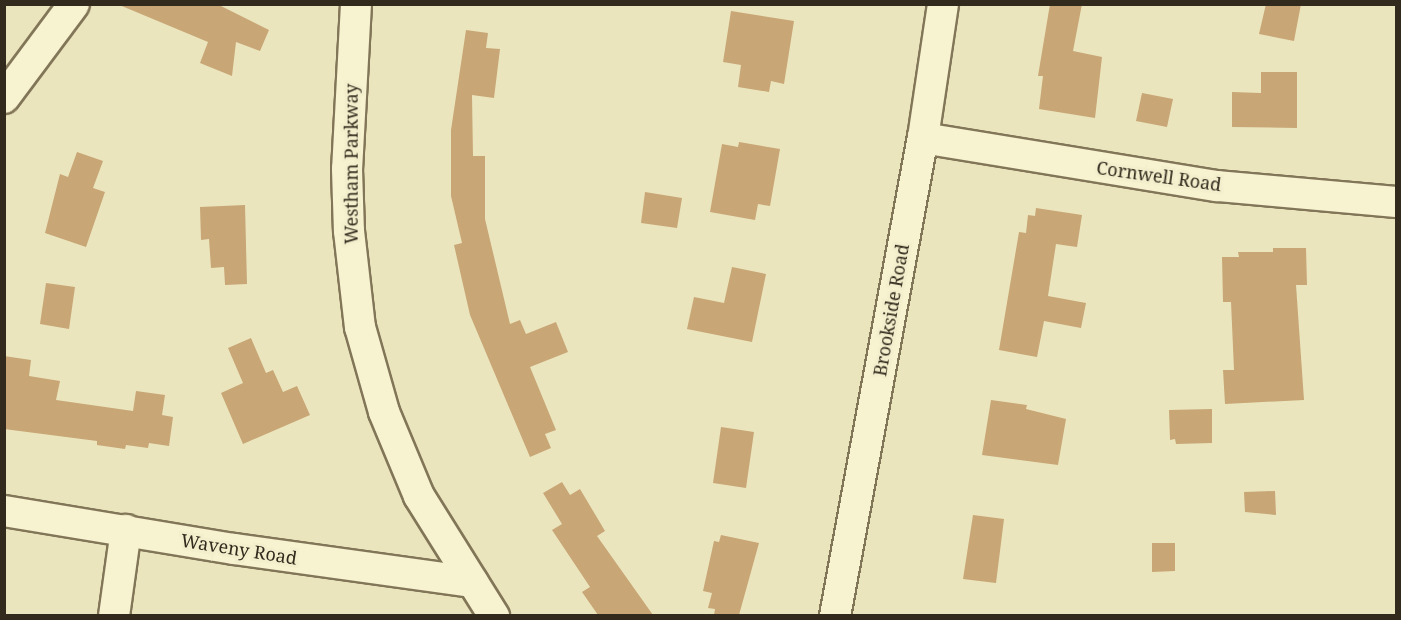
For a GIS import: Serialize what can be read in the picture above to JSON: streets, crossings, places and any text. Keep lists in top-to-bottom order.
{
  "streets": {
    "street": [
      "Westham Parkway",
      "Cornwell Road",
      "Brookside Road",
      "Waveny Road"
    ]
  },
  "crossings": [
    ["Westham Parkway", "Waveny Road"],
    ["Cornwell Road", "Brookside Road"]
  ]
}
